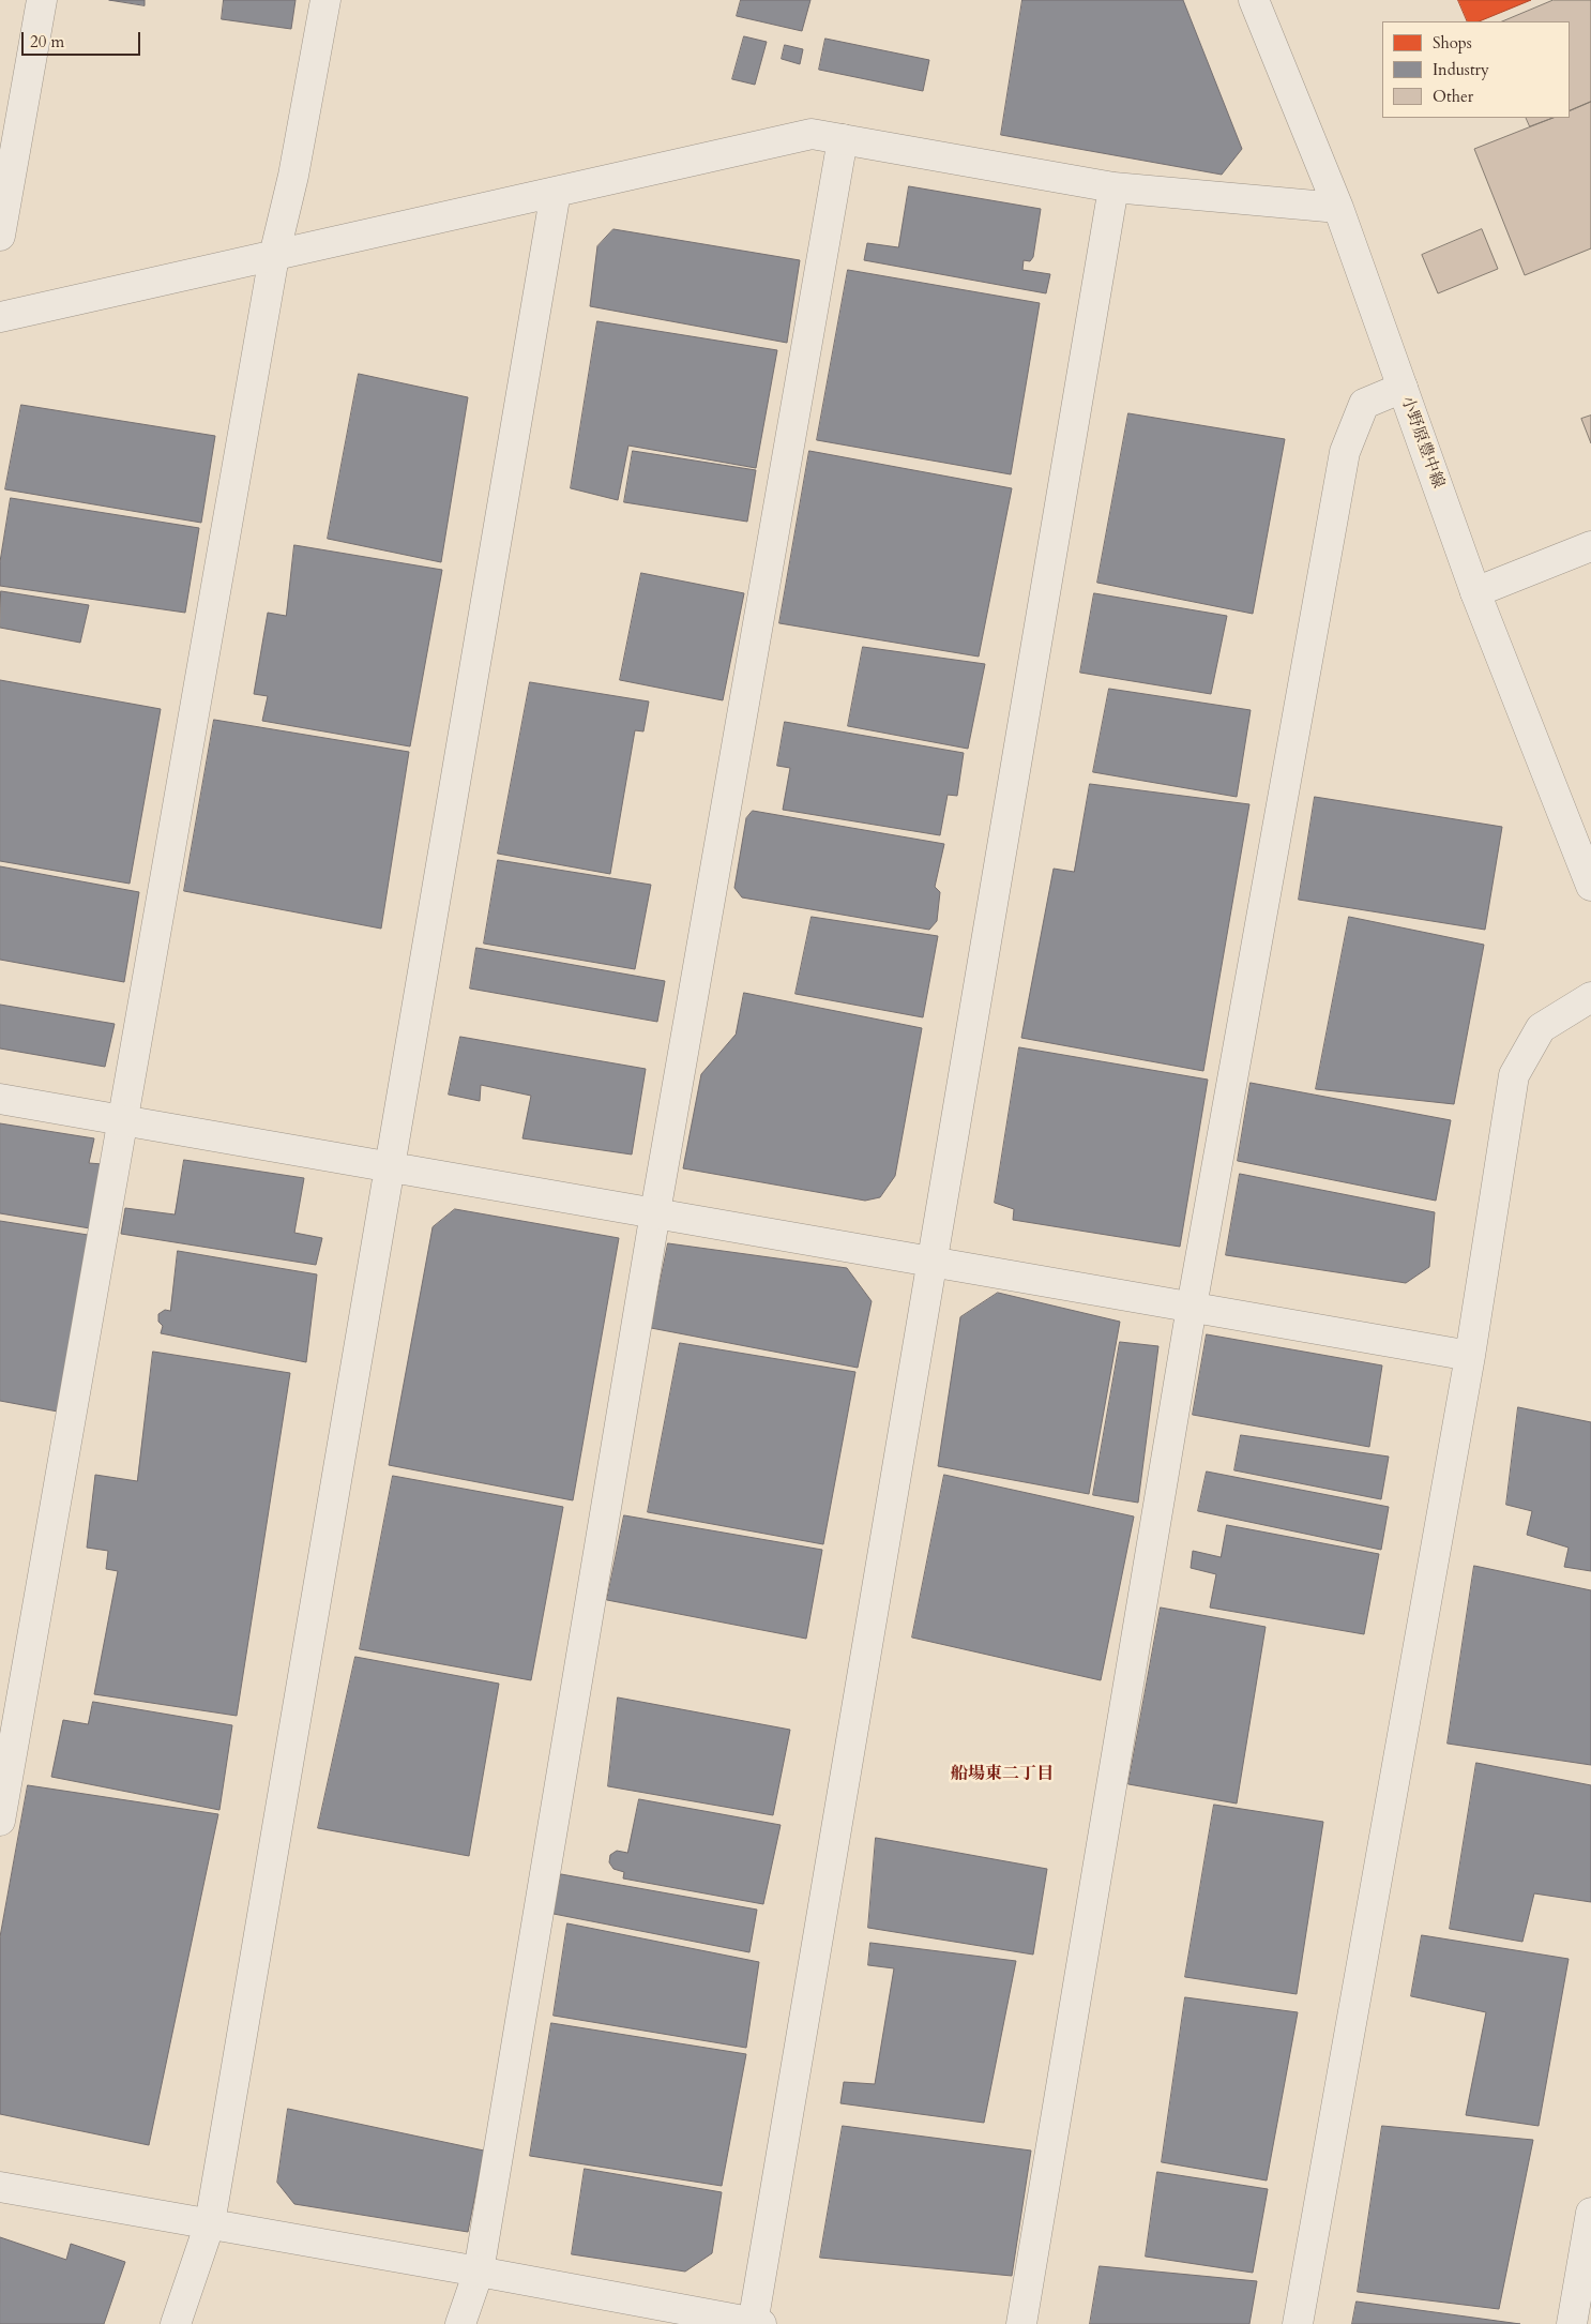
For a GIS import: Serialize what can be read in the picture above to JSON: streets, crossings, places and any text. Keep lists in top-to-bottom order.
{
  "streets": {
    "street": ["小野原豊中線"]
  },
  "districts": ["船場東二丁目"],
  "legend": ["Shops", "Industry", "Other"],
  "scale_bar": "20 m"
}
